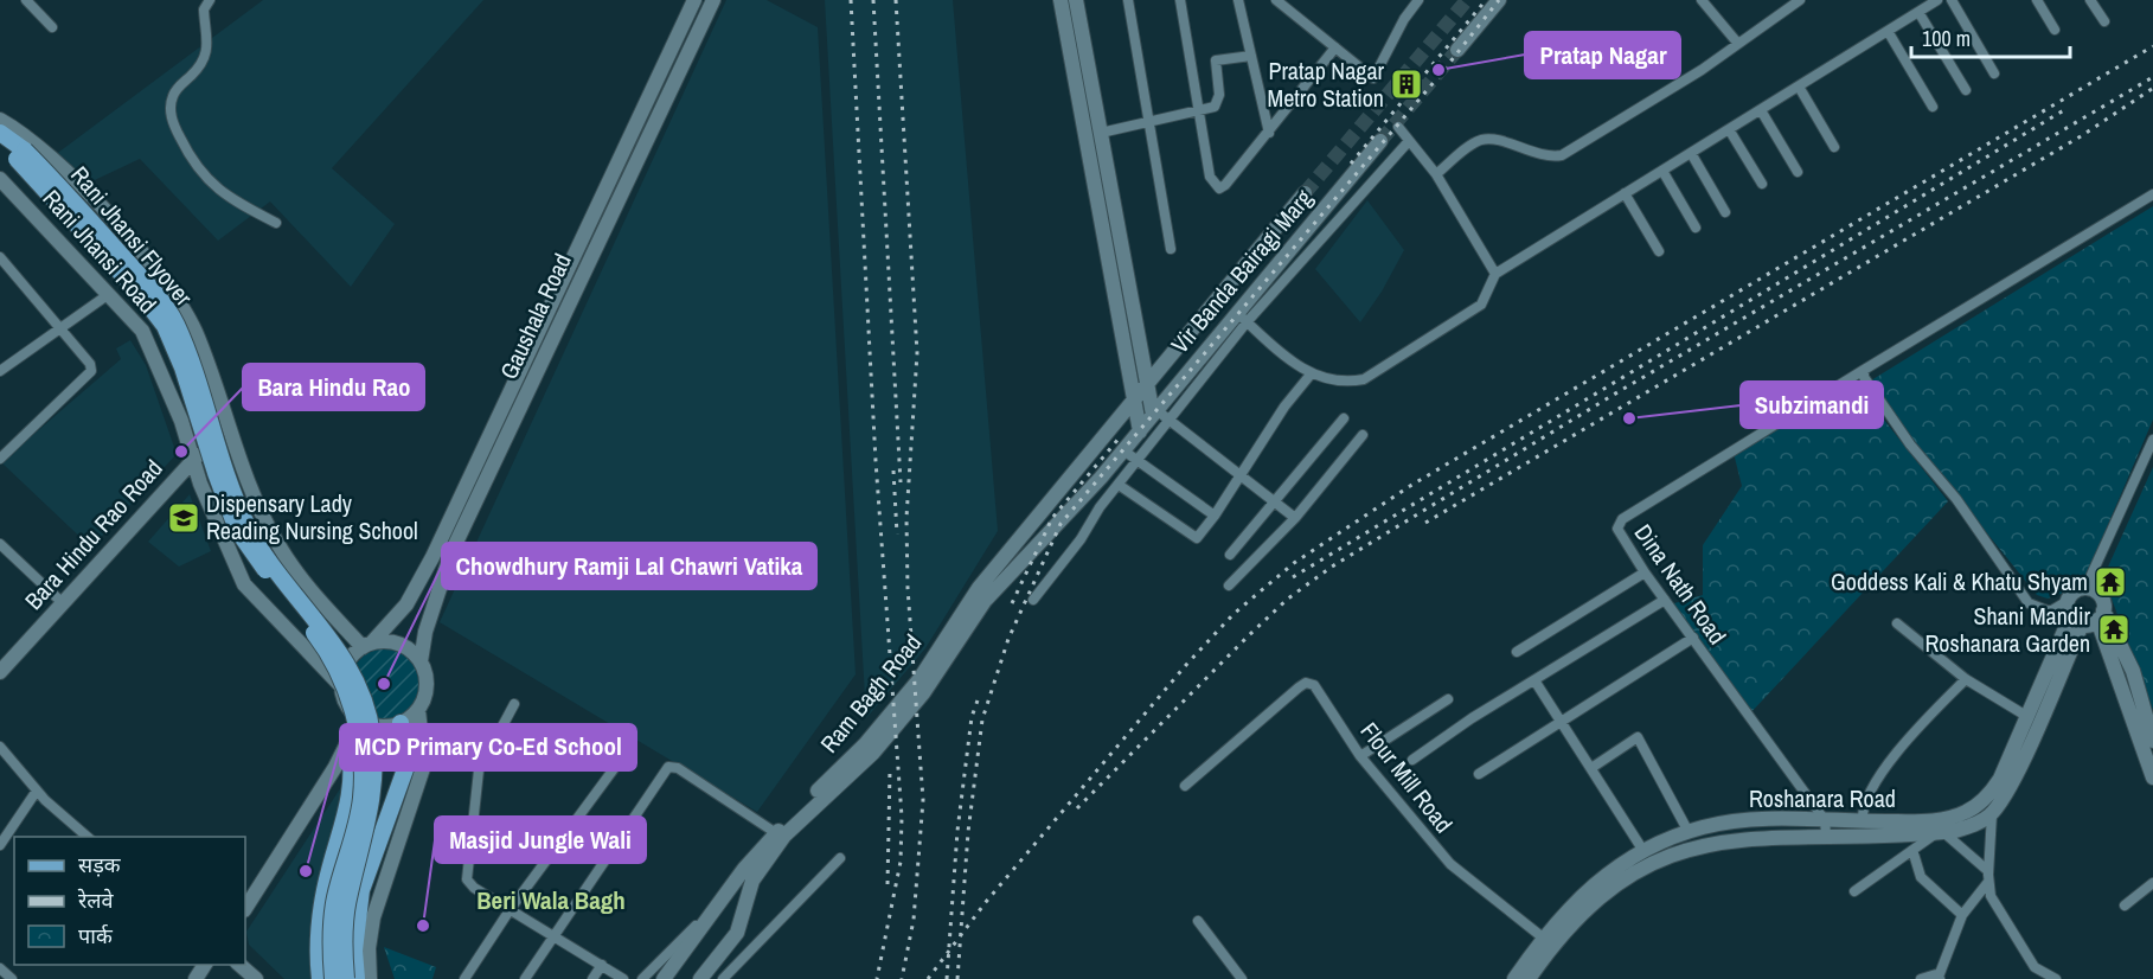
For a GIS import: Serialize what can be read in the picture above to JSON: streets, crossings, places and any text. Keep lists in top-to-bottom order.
{
  "streets": {
    "main road": ["Rani Jhansi Flyover"],
    "street": [
      "Rani Jhansi Road",
      "Vir Banda Bairagi Marg",
      "Gaushala Road",
      "Bara Hindu Rao Road",
      "Dina Nath Road",
      "Ram Bagh Road",
      "Flour Mill Road",
      "Roshanara Road"
    ]
  },
  "crossings": [
    ["Rani Jhansi Road", "Gaushala Road"],
    ["Rani Jhansi Road", "Bara Hindu Rao Road"],
    ["Vir Banda Bairagi Marg", "Ram Bagh Road"],
    ["Dina Nath Road", "Roshanara Road"],
    ["Flour Mill Road", "Roshanara Road"]
  ],
  "districts": ["Beri Wala Bagh"],
  "places": {
    "other": [
      "Pratap Nagar",
      "Subzimandi",
      "Bara Hindu Rao",
      "Chowdhury Ramji Lal Chawri Vatika",
      "MCD Primary Co-Ed School",
      "Masjid Jungle Wali"
    ],
    "building": ["Pratap Nagar Metro Station"],
    "school or university": ["Dispensary Lady Reading Nursing School"],
    "temple": ["Goddess Kali & Khatu Shyam", "Shani Mandir Roshanara Garden"]
  },
  "legend": ["सड़क", "रेलवे", "पार्क"],
  "scale_bar": "100 m"
}
